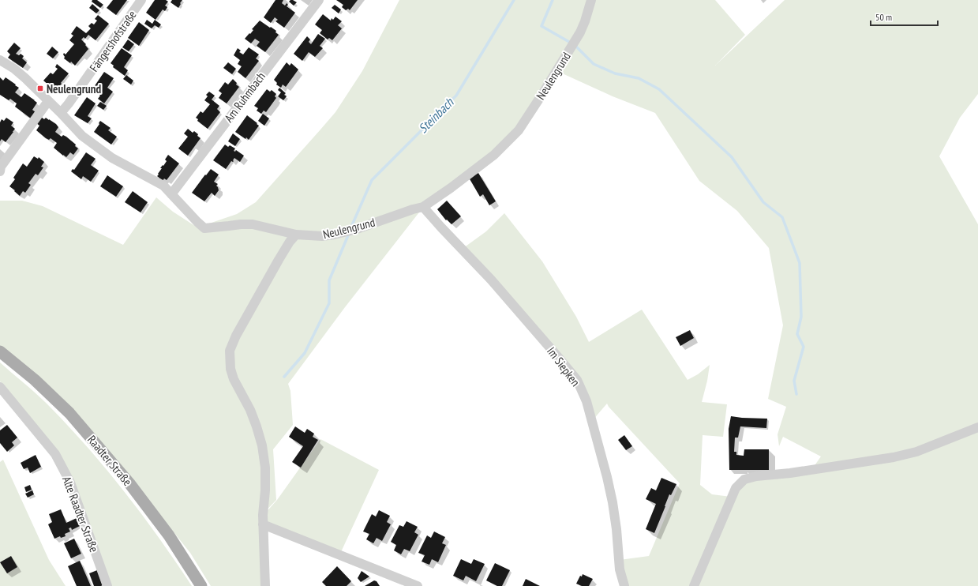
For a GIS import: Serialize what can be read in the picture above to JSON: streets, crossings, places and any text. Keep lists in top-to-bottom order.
{
  "streets": {
    "main road": ["Raadter Straße"],
    "street": [
      "Fängershofstraße",
      "Neulengrund",
      "Am Ruhmbach",
      "Im Siepken",
      "Alte Raadter Straße"
    ]
  },
  "crossings": [
    ["Fängershofstraße", "Neulengrund"],
    ["Neulengrund", "Am Ruhmbach"],
    ["Neulengrund", "Im Siepken"]
  ],
  "water": ["Steinbach"],
  "places": {
    "transit": ["Neulengrund"]
  },
  "scale_bar": "50 m"
}
